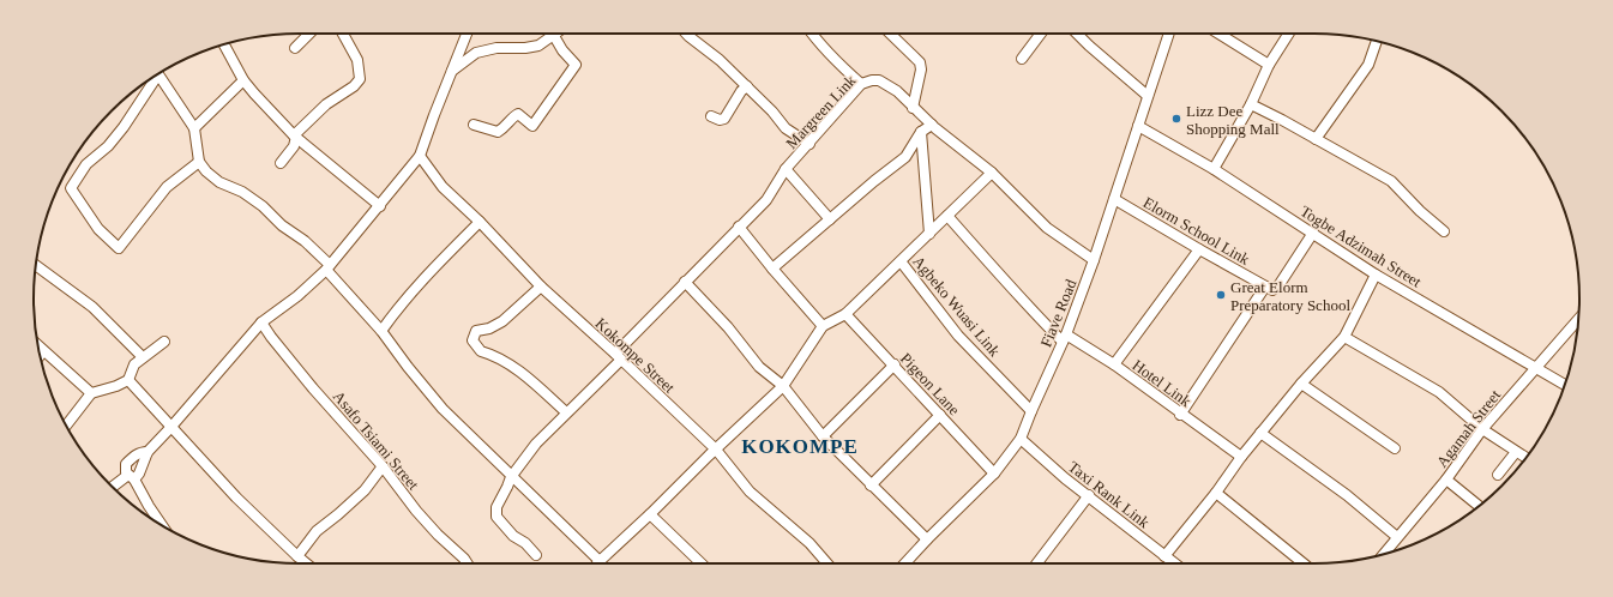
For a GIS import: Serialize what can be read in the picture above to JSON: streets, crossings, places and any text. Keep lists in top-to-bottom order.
{
  "streets": {
    "street": [
      "Margreen Link",
      "Elorm School Link",
      "Togbe Adzimah Street",
      "Agbeko Wuasi Link",
      "Fiave Road",
      "Kokompe Street",
      "Hotel Link",
      "Pigeon Lane",
      "Agamah Street",
      "Asafo Tsiami Street",
      "Taxi Rank Link"
    ]
  },
  "crossings": [
    ["Margreen Link", "Fiave Road"],
    ["Margreen Link", "Kokompe Street"],
    ["Elorm School Link", "Fiave Road"],
    ["Togbe Adzimah Street", "Fiave Road"],
    ["Togbe Adzimah Street", "Agamah Street"],
    ["Agbeko Wuasi Link", "Fiave Road"],
    ["Fiave Road", "Hotel Link"],
    ["Fiave Road", "Pigeon Lane"],
    ["Fiave Road", "Taxi Rank Link"]
  ],
  "districts": ["KOKOMPE"],
  "places": ["Lizz Dee Shopping Mall", "Great Elorm Preparatory School"]
}
